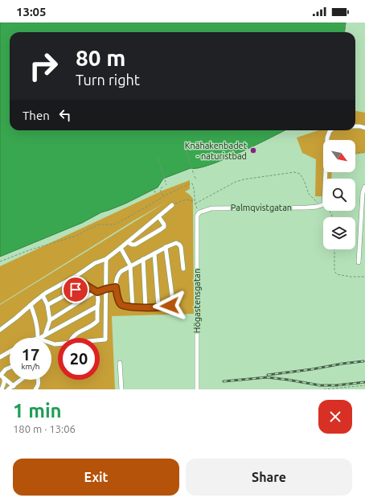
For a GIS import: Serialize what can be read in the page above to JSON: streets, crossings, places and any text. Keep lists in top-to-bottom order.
{
  "streets": {
    "street": ["Palmqvistgatan", "Högastensgatan"]
  },
  "crossings": [
    ["Palmqvistgatan", "Högastensgatan"]
  ],
  "places": ["Knähakenbadet - naturistbad"],
  "north": "bottom right",
  "page": {
    "status": "13:05",
    "turn": ["80 m", "Turn right"],
    "then": "Then",
    "speed": "17 km/h",
    "limit": "20",
    "heading": ["1 min", "180 m · 13:06"],
    "buttons": ["Exit", "Share"]
  }
}
